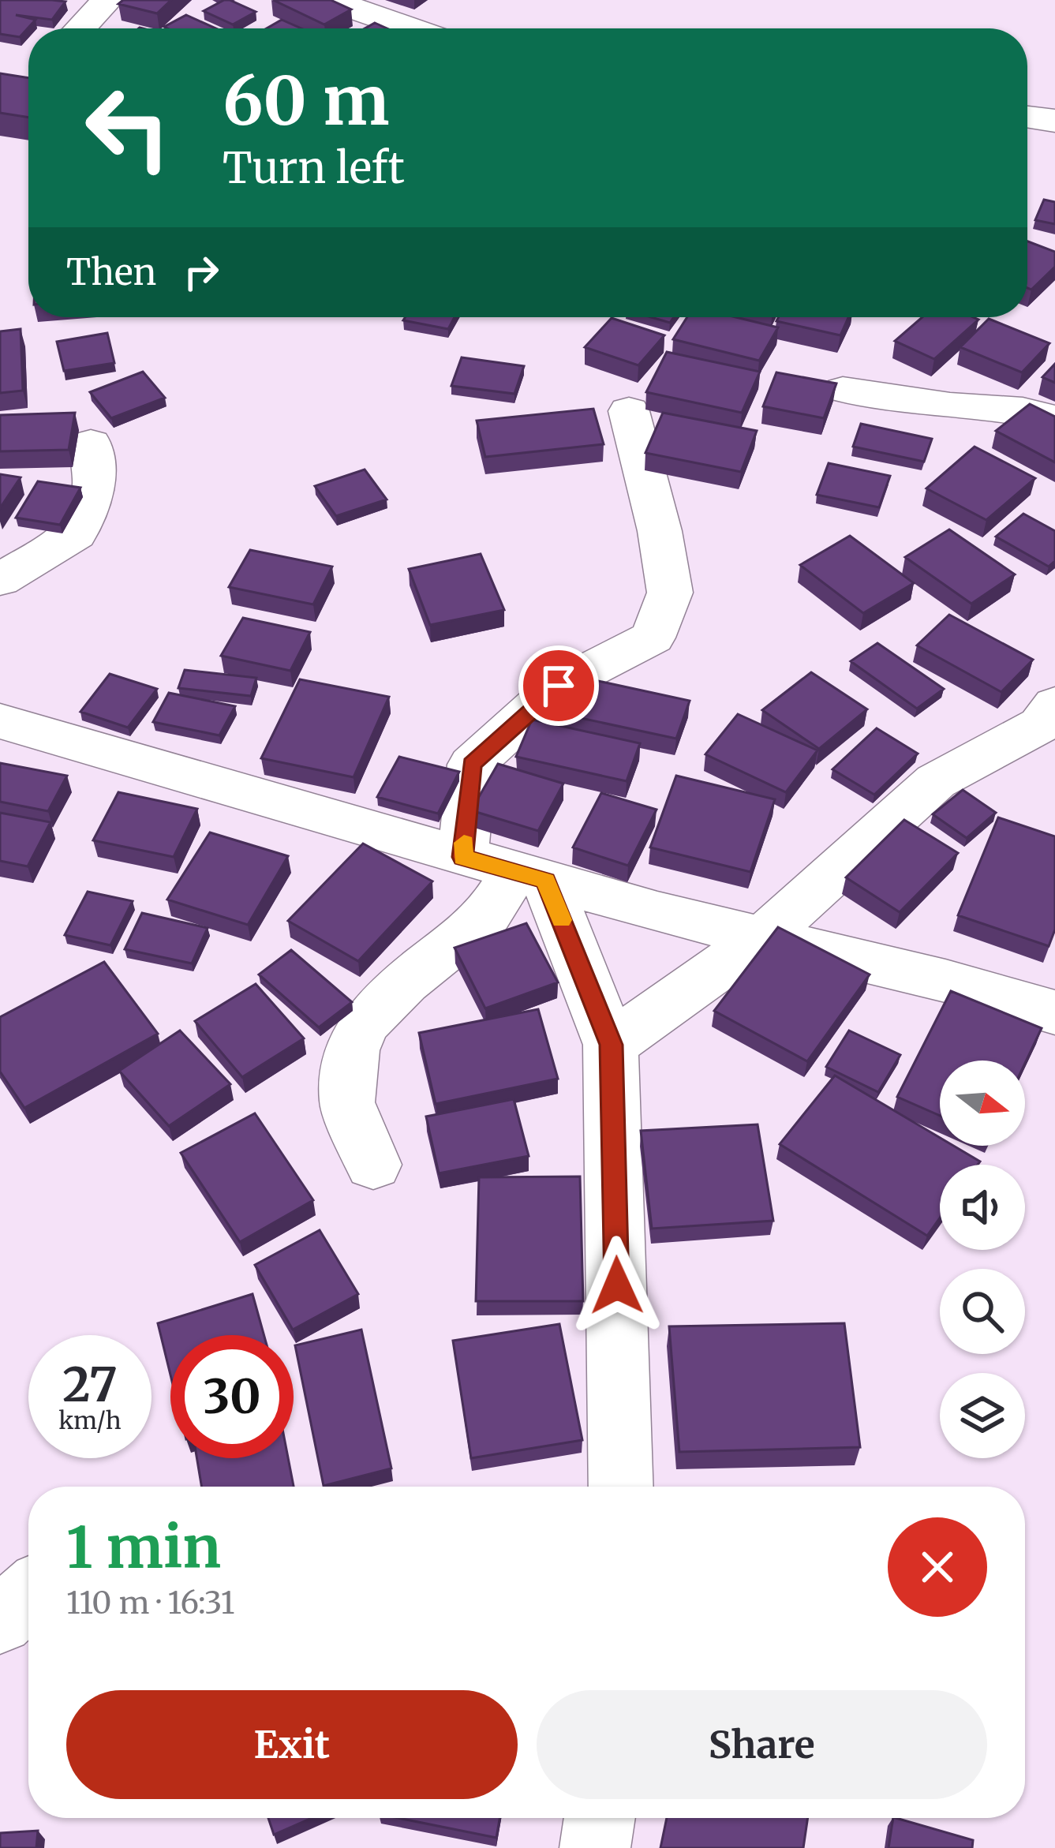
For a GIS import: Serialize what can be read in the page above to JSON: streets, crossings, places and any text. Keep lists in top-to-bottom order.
{
  "north": "right",
  "page": {
    "turn": ["60 m", "Turn left"],
    "then": "Then",
    "speed": "27 km/h",
    "limit": "30",
    "heading": ["1 min", "110 m · 16:31"],
    "buttons": ["Exit", "Share"]
  }
}
